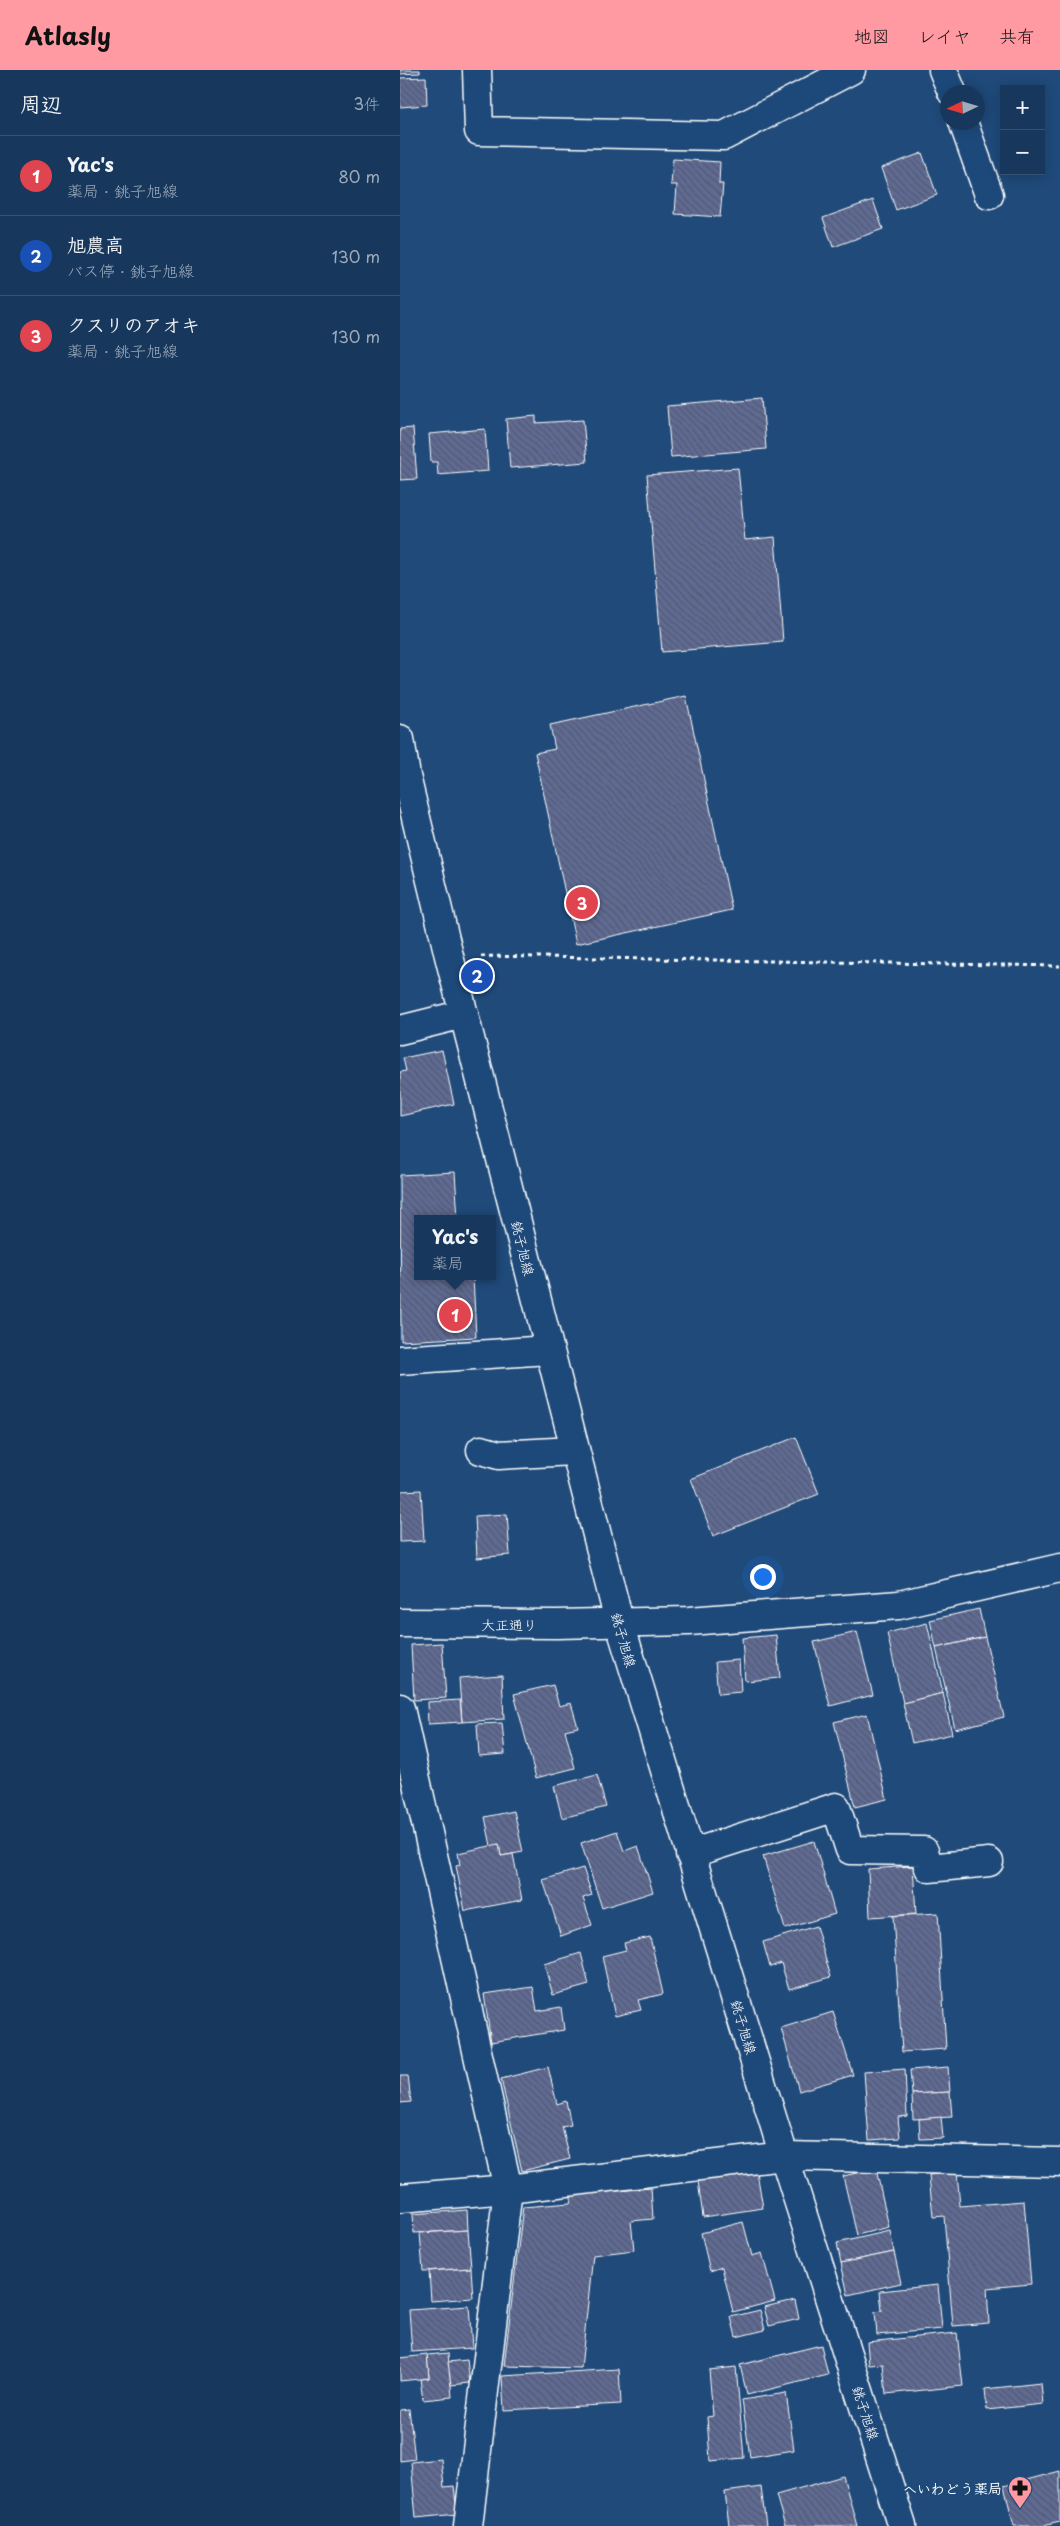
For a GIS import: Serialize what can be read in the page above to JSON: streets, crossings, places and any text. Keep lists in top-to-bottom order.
{
  "streets": {
    "street": ["銚子旭線", "大正通り"]
  },
  "crossings": [
    ["銚子旭線", "大正通り"]
  ],
  "places": {
    "pharmacy": ["へいわどう薬局"]
  },
  "north": "left",
  "page": {
    "header": "Atlasly",
    "nav": ["地図", "レイヤ", "共有"],
    "heading": ["周辺", "3件"],
    "map_buttons": ["+", "−"],
    "list": [
      {
        "mark": "1",
        "name": "Yac's",
        "note": "薬局 · 銚子旭線",
        "value": "80 m"
      },
      {
        "mark": "2",
        "name": "旭農高",
        "note": "バス停 · 銚子旭線",
        "value": "130 m"
      },
      {
        "mark": "3",
        "name": "クスリのアオキ",
        "note": "薬局 · 銚子旭線",
        "value": "130 m"
      }
    ],
    "pins": ["3", "2", "1"],
    "popup": ["Yac's", "薬局"]
  }
}
